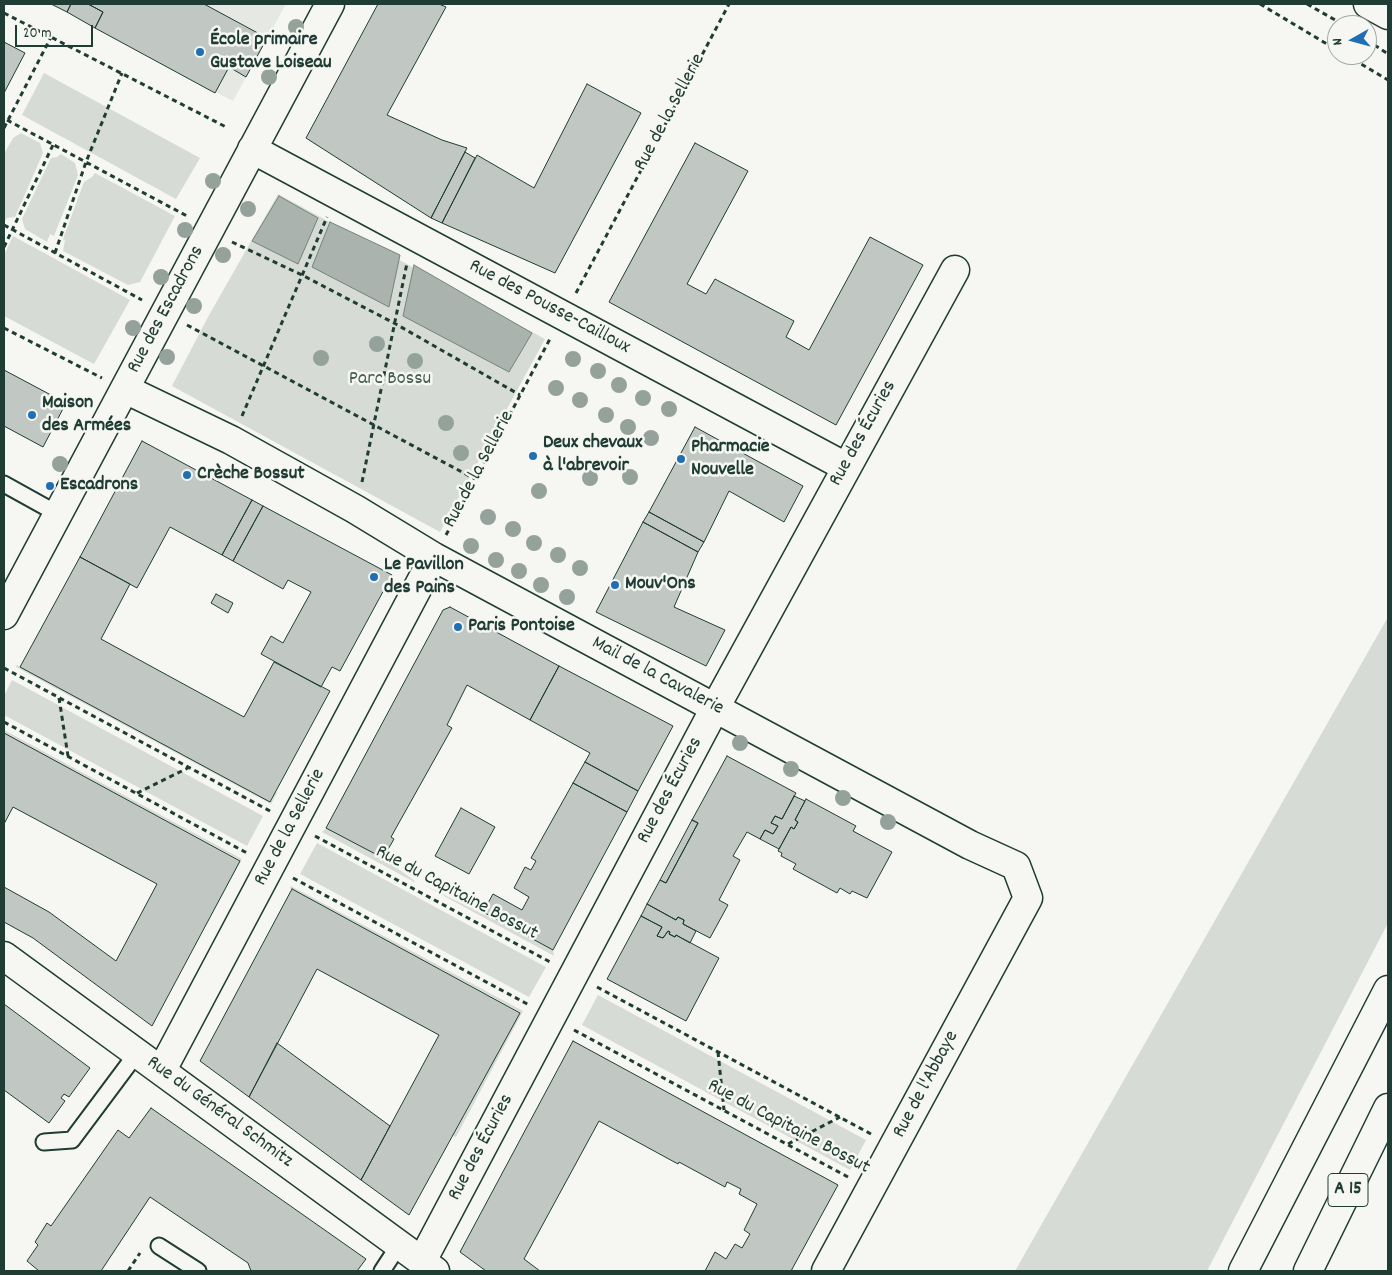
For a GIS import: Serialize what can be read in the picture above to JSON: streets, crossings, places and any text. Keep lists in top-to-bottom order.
{
  "streets": {
    "main road": [
      "Rue de la Sellerie",
      "Rue des Pousse-Cailloux",
      "Rue des Escadrons",
      "Rue des Écuries",
      "Mail de la Cavalerie",
      "Rue de l'Abbaye",
      "Rue du Général Schmitz",
      "A 15"
    ],
    "path": ["Rue du Capitaine Bossut"]
  },
  "crossings": [
    ["Rue de la Sellerie", "Rue des Pousse-Cailloux"],
    ["Rue de la Sellerie", "Mail de la Cavalerie"],
    ["Rue de la Sellerie", "Rue du Capitaine Bossut"],
    ["Rue de la Sellerie", "Rue du Général Schmitz"],
    ["Rue des Pousse-Cailloux", "Rue des Escadrons"],
    ["Rue des Pousse-Cailloux", "Rue des Écuries"],
    ["Rue des Escadrons", "Mail de la Cavalerie"],
    ["Rue des Écuries", "Mail de la Cavalerie"],
    ["Rue des Écuries", "Rue du Capitaine Bossut"],
    ["Rue des Écuries", "Rue du Général Schmitz"],
    ["Mail de la Cavalerie", "Rue de l'Abbaye"],
    ["Rue du Capitaine Bossut", "Rue de l'Abbaye"]
  ],
  "parks": ["Parc Bossu"],
  "places": [
    "École primaire Gustave Loiseau",
    "Maison des Armées",
    "Deux chevaux à l'abrevoir",
    "Pharmacie Nouvelle",
    "Crèche Bossut",
    "Escadrons",
    "Le Pavillon des Pains",
    "Mouv'Ons",
    "Paris Pontoise"
  ],
  "scale_bar": "20 m",
  "north": "left"
}
